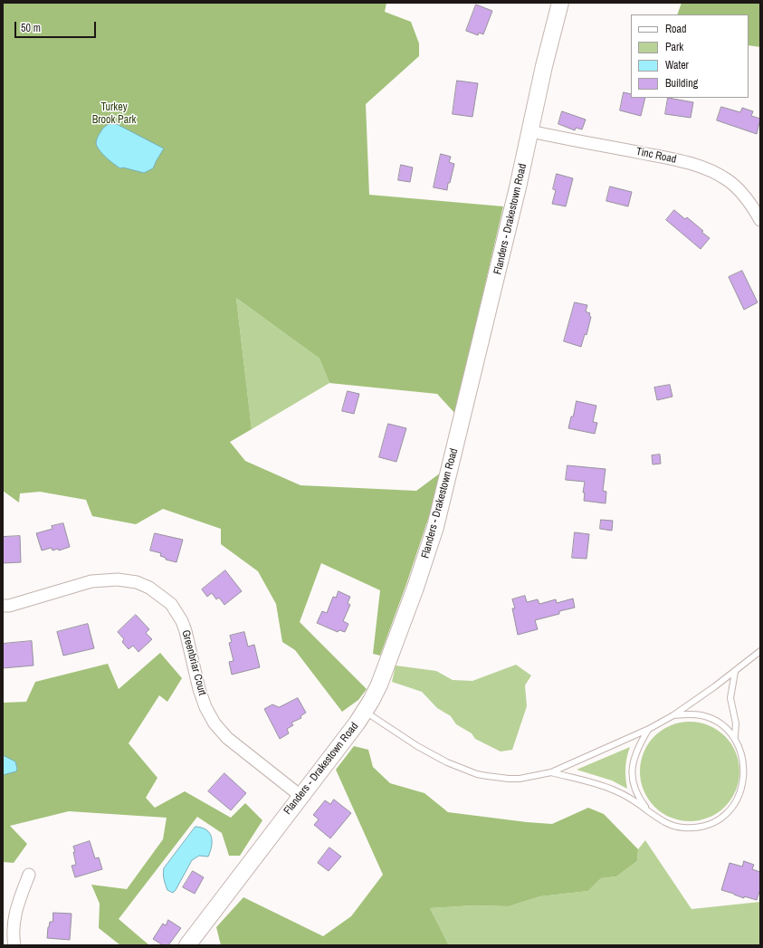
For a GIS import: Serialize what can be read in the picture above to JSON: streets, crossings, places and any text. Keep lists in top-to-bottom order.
{
  "streets": {
    "street": ["Tinc Road", "Flanders - Drakestown Road", "Greenbriar Court"]
  },
  "crossings": [
    ["Tinc Road", "Flanders - Drakestown Road"],
    ["Flanders - Drakestown Road", "Greenbriar Court"]
  ],
  "parks": ["Turkey Brook Park"],
  "legend": [
    "Road",
    "Park",
    "Water",
    "Building"
  ],
  "scale_bar": "50 m"
}
